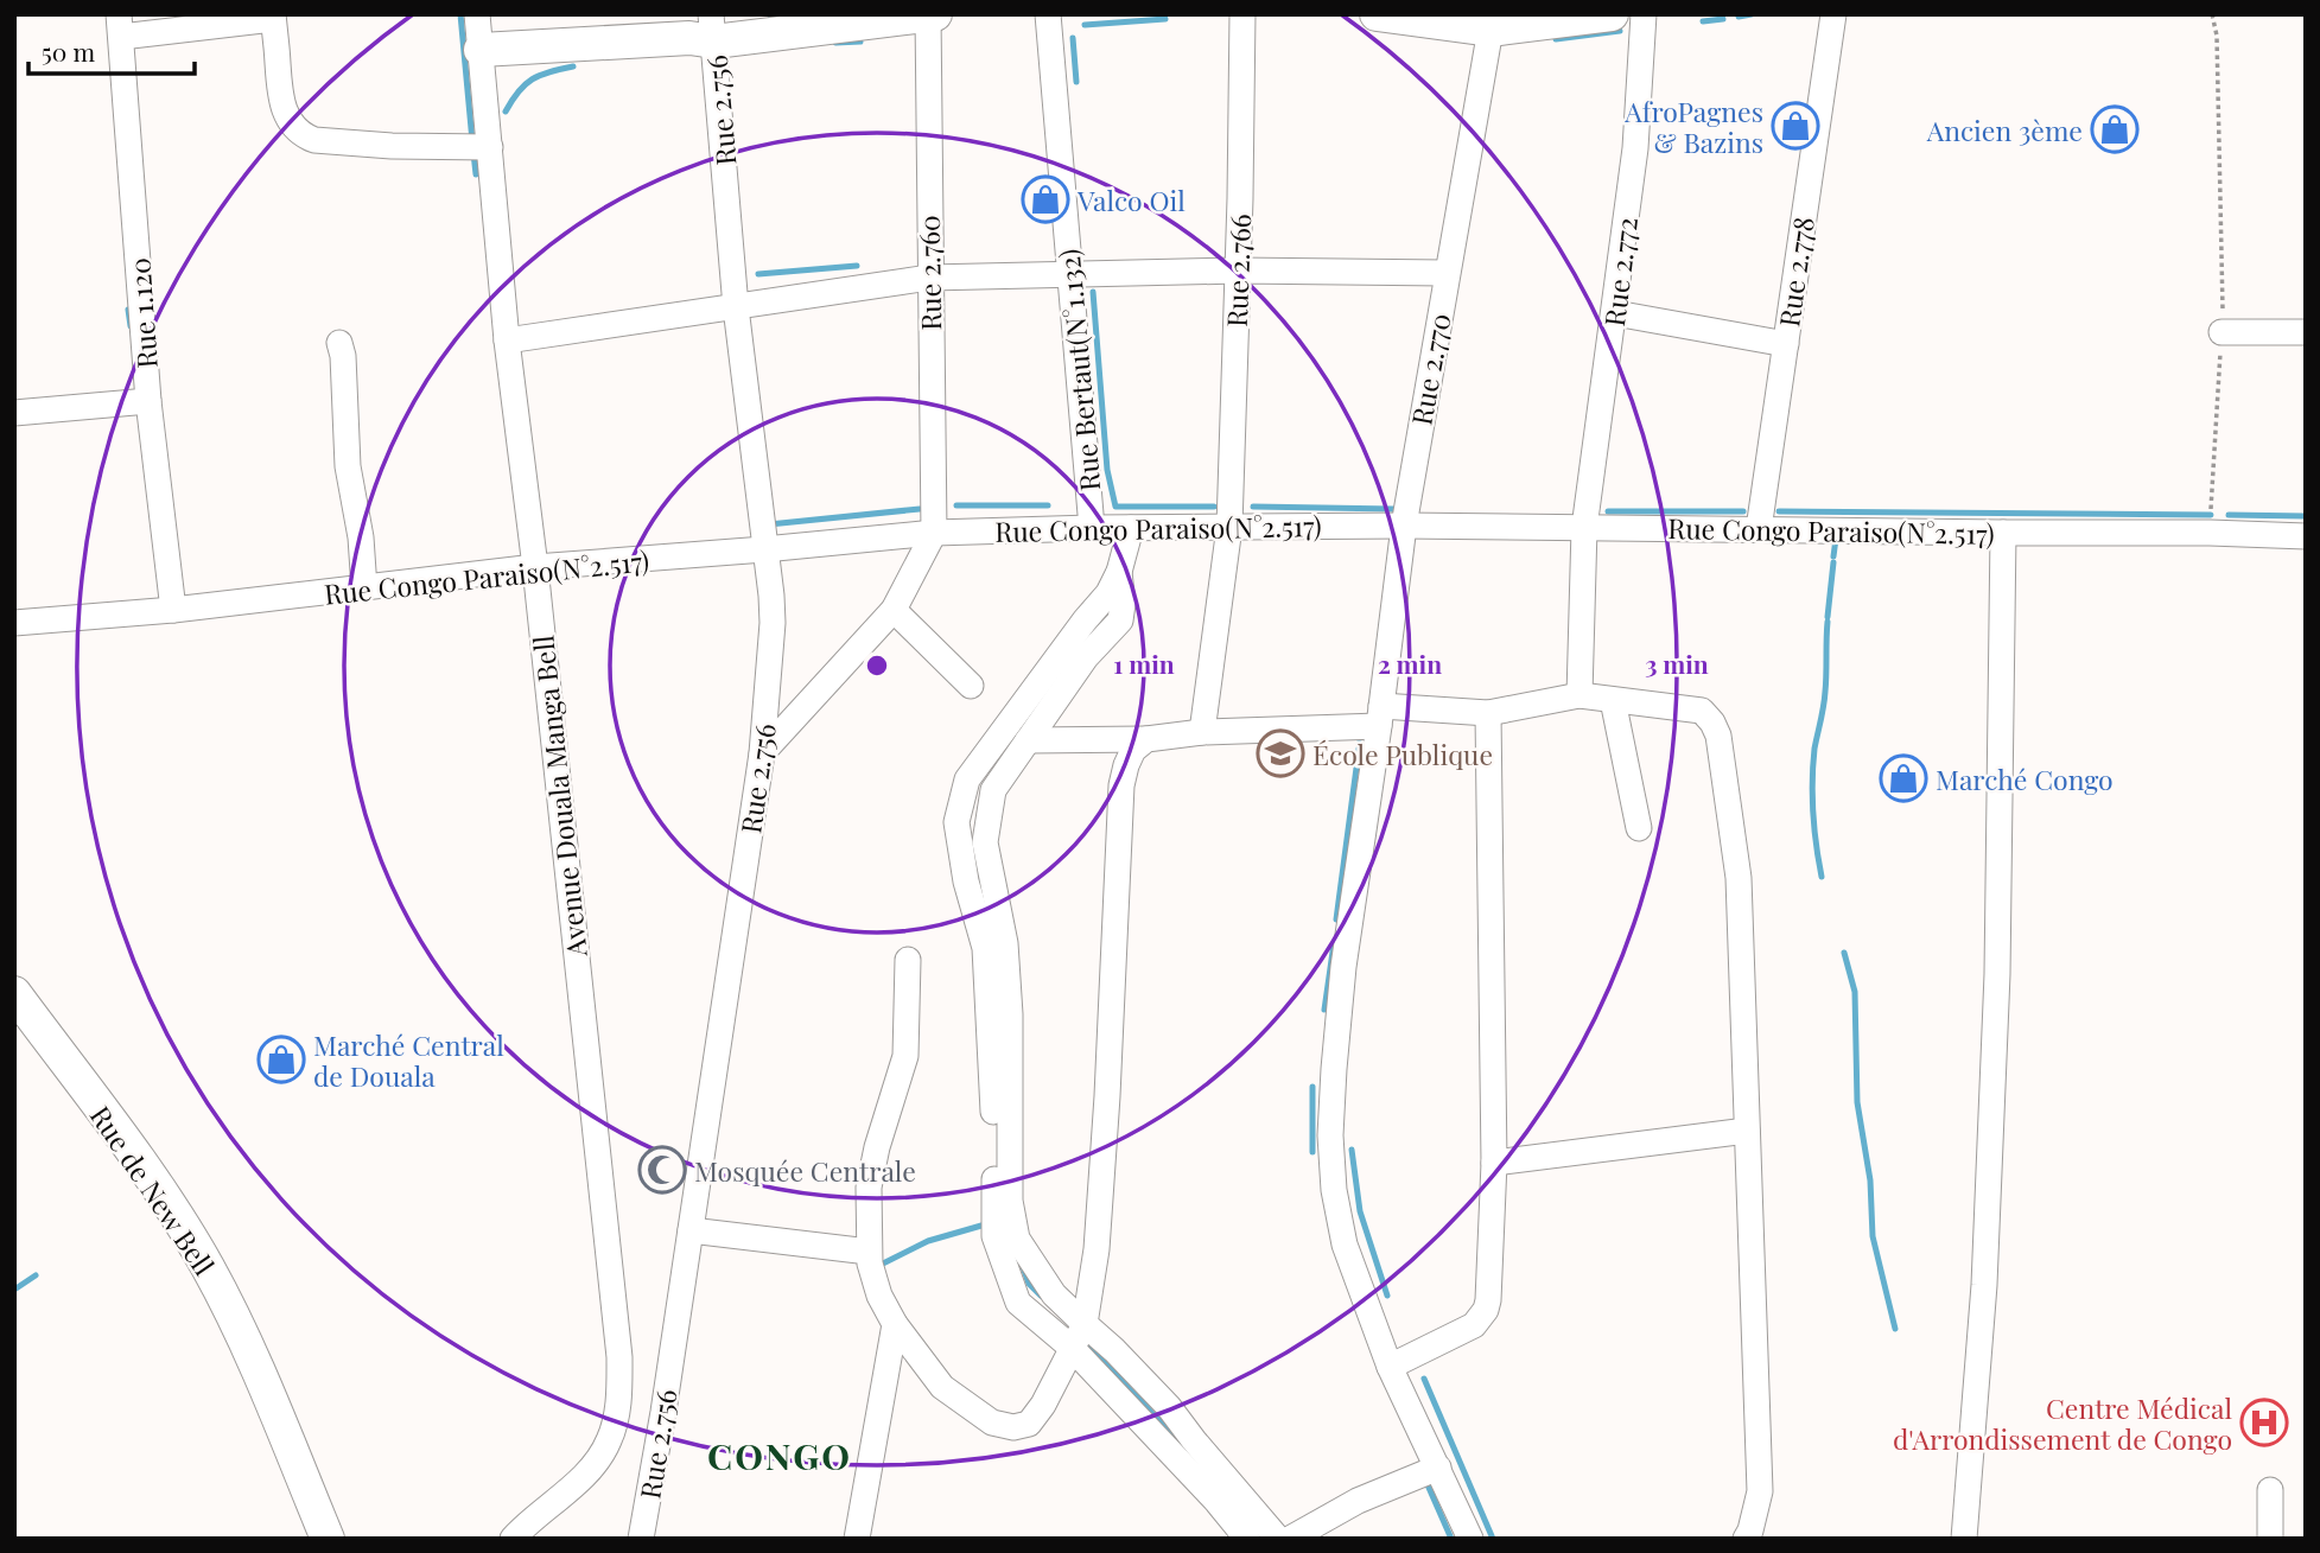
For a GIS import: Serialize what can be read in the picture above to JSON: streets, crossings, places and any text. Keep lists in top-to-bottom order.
{
  "streets": {
    "main road": ["Rue de New Bell"],
    "street": [
      "Rue 2.756",
      "Rue 2.766",
      "Rue 2.772",
      "Rue 2.778",
      "Rue 2.760",
      "Rue 1.120",
      "Rue 2.770",
      "Rue Bertaut(N°1.132)",
      "Rue Congo Paraiso(N°2.517)",
      "Avenue Douala Manga Bell"
    ]
  },
  "crossings": [
    ["Rue 2.756", "Rue Congo Paraiso(N°2.517)"],
    ["Rue 2.766", "Rue Congo Paraiso(N°2.517)"],
    ["Rue 2.772", "Rue Congo Paraiso(N°2.517)"],
    ["Rue 2.778", "Rue Congo Paraiso(N°2.517)"],
    ["Rue 2.760", "Rue Congo Paraiso(N°2.517)"],
    ["Rue 1.120", "Rue Congo Paraiso(N°2.517)"],
    ["Rue 2.770", "Rue Congo Paraiso(N°2.517)"],
    ["Rue Bertaut(N°1.132)", "Rue Congo Paraiso(N°2.517)"],
    ["Rue Congo Paraiso(N°2.517)", "Avenue Douala Manga Bell"]
  ],
  "districts": ["CONGO"],
  "places": {
    "shop": [
      "AfroPagnes & Bazins",
      "Ancien 3ème",
      "Valco Oil",
      "Marché Congo",
      "Marché Central de Douala"
    ],
    "school or university": ["École Publique"],
    "mosque": ["Mosquée Centrale"],
    "hospital": ["Centre Médical d'Arrondissement de Congo"]
  },
  "scale_bar": "50 m",
  "rings": ["1 min", "2 min", "3 min"]
}
